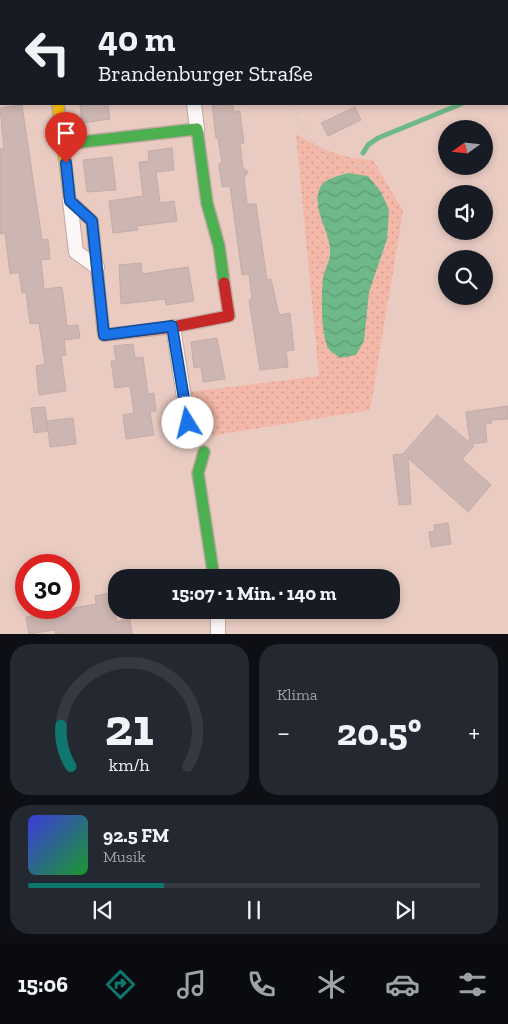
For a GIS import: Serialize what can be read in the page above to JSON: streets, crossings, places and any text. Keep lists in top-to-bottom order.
{
  "north": "left",
  "page": {
    "turn": ["40 m", "Brandenburger Straße"],
    "limit": "30",
    "trip": "15:07 · 1 Min. · 140 m",
    "tile": "Klima",
    "heat": ["−", "20.5°", "+"],
    "song": ["92.5 FM", "Musik"],
    "tabs": "15:06",
    "gauge": ["21", "km/h"]
  }
}
